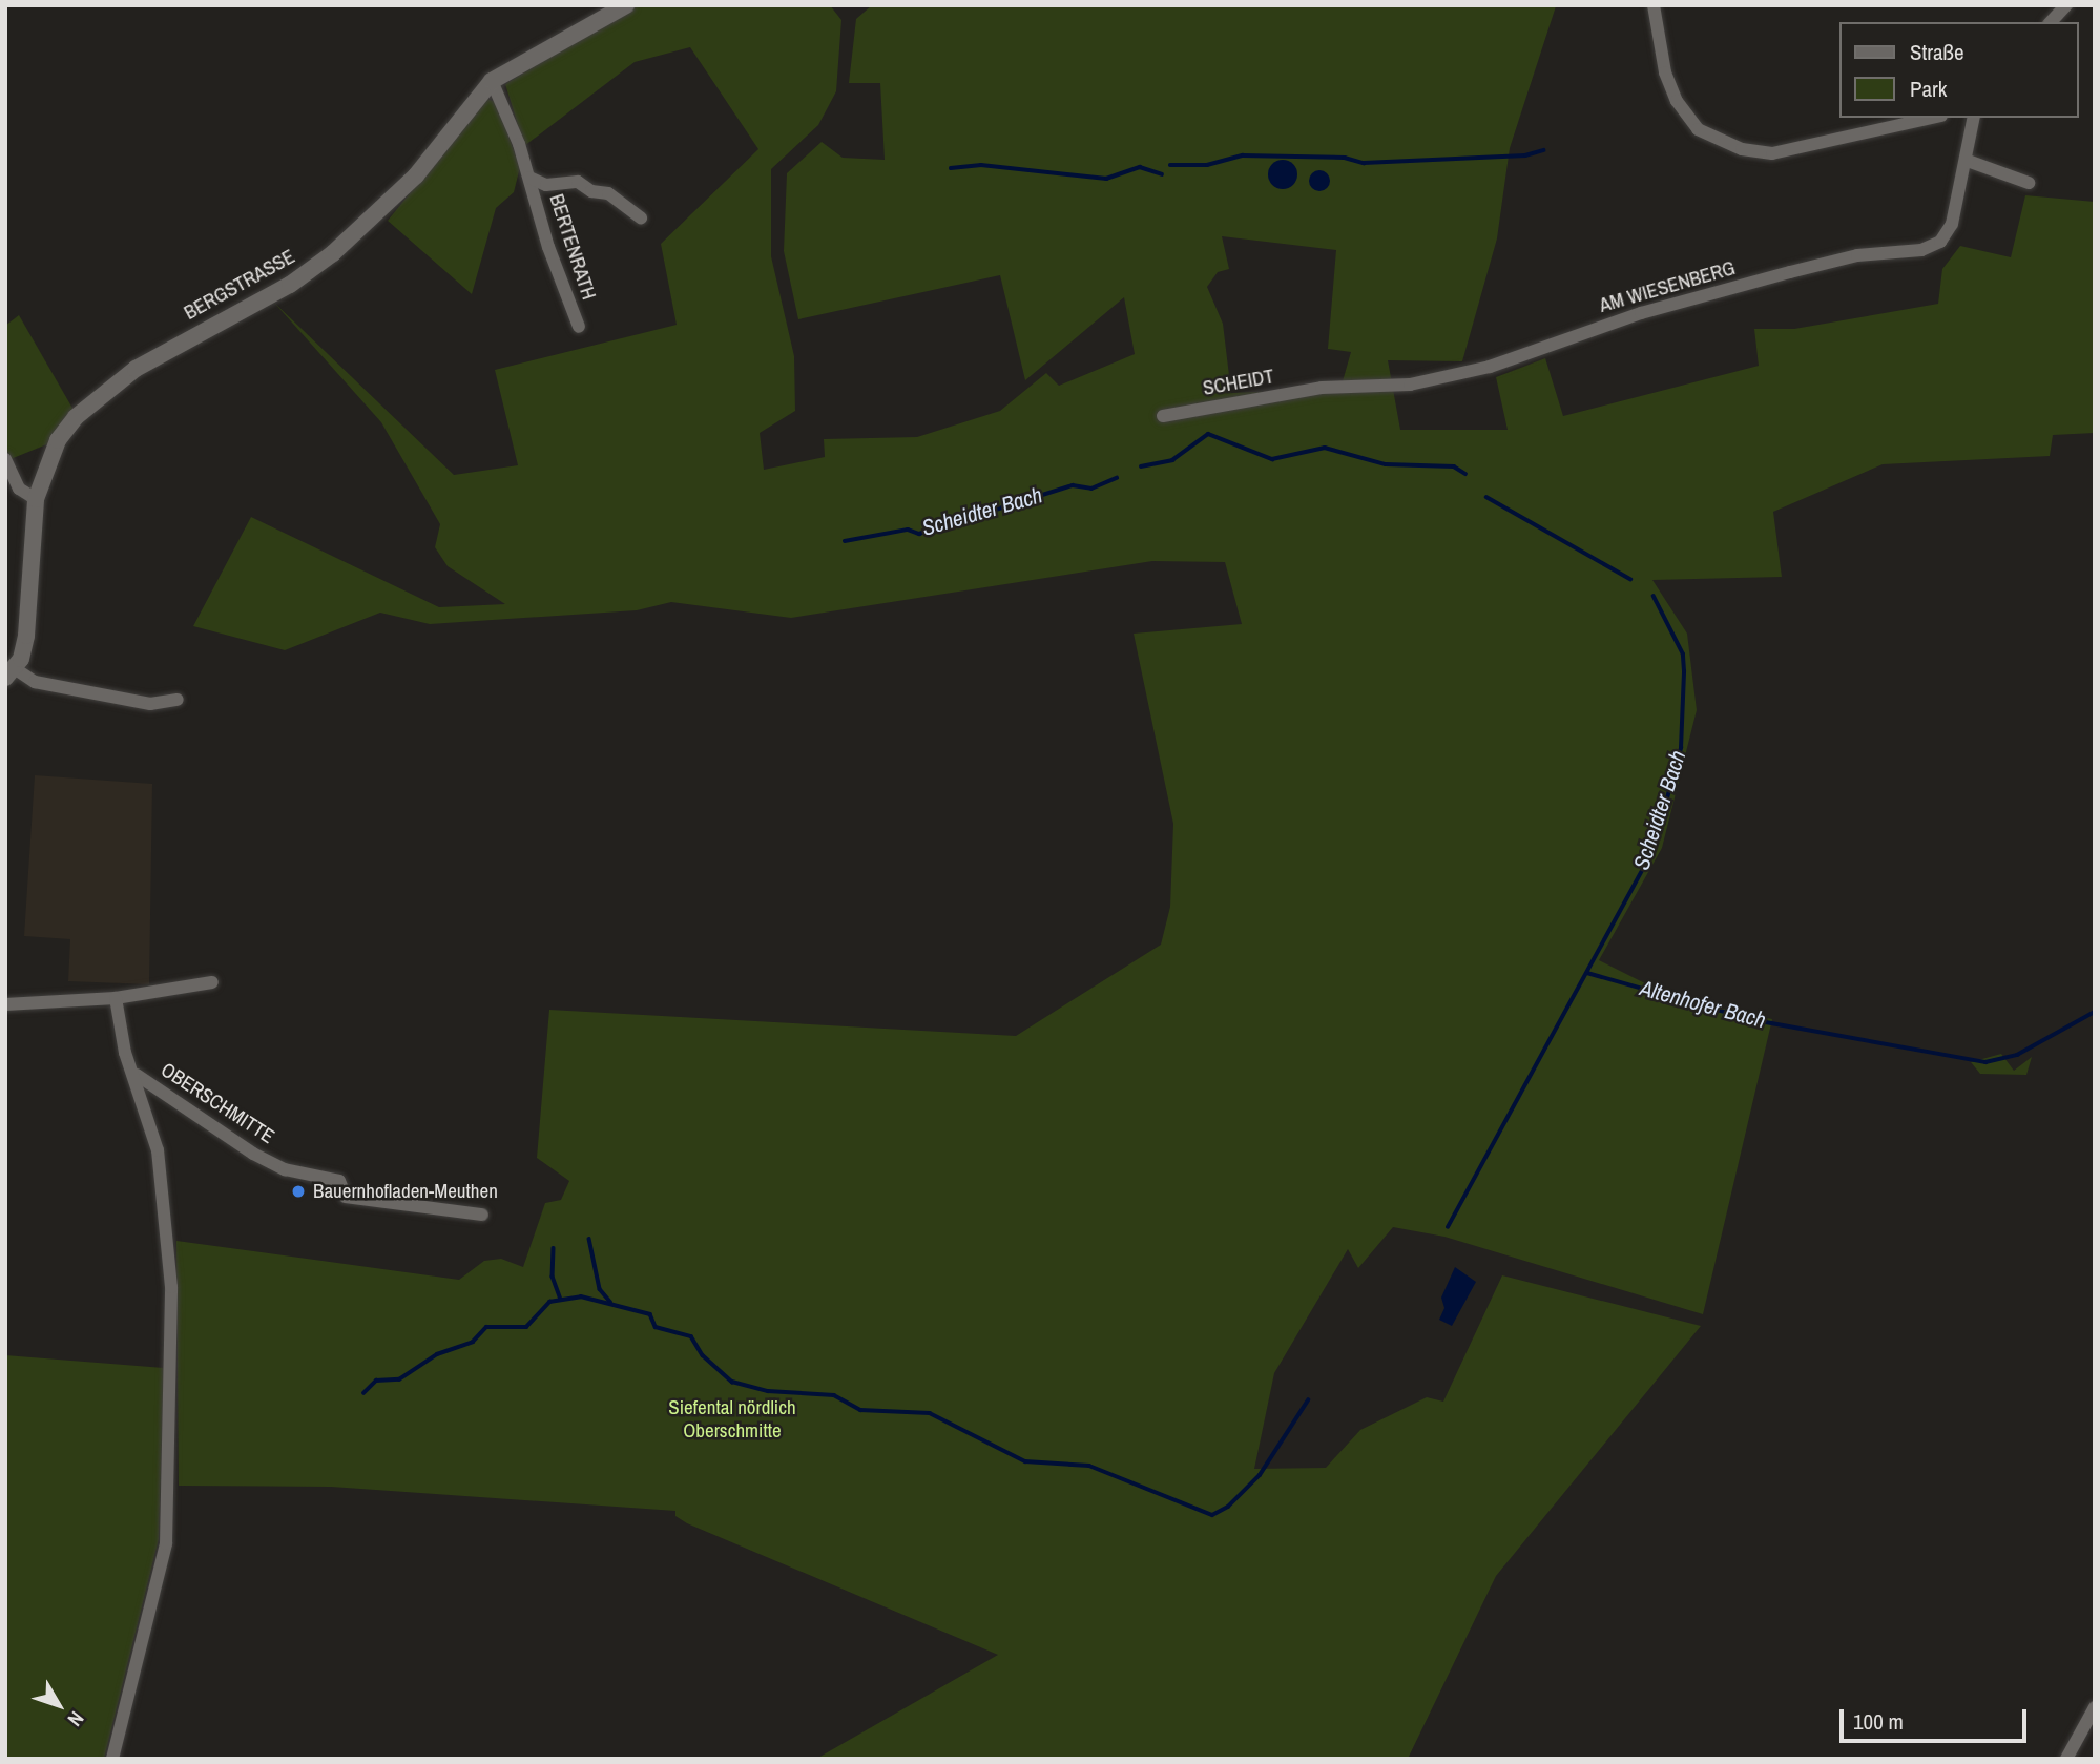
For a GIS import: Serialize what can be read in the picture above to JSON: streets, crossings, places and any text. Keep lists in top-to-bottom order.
{
  "streets": {
    "street": [
      "BERTENRATH",
      "BERGSTRASSE",
      "AM WIESENBERG",
      "SCHEIDT",
      "OBERSCHMITTE"
    ]
  },
  "crossings": [
    ["BERTENRATH", "BERGSTRASSE"],
    ["AM WIESENBERG", "SCHEIDT"]
  ],
  "water": ["Scheidter Bach", "Altenhofer Bach"],
  "parks": ["Siefental nördlich Oberschmitte"],
  "places": ["Bauernhofladen-Meuthen"],
  "legend": ["Straße", "Park"],
  "scale_bar": "100 m",
  "north": "bottom right"
}
